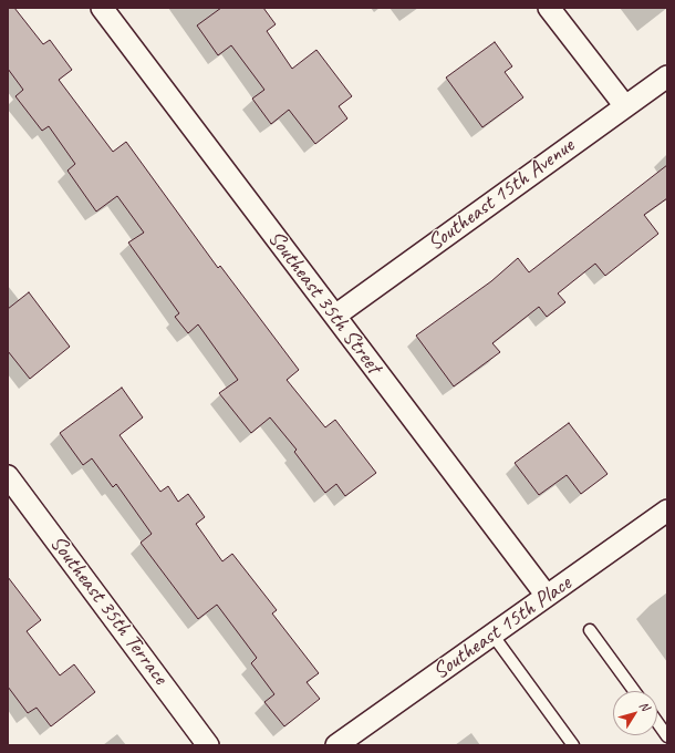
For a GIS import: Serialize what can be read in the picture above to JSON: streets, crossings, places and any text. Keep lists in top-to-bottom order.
{
  "streets": {
    "street": [
      "Southeast 15th Avenue",
      "Southeast 35th Street",
      "Southeast 35th Terrace",
      "Southeast 15th Place"
    ]
  },
  "crossings": [
    ["Southeast 15th Avenue", "Southeast 35th Street"],
    ["Southeast 35th Street", "Southeast 15th Place"]
  ],
  "north": "top right"
}
